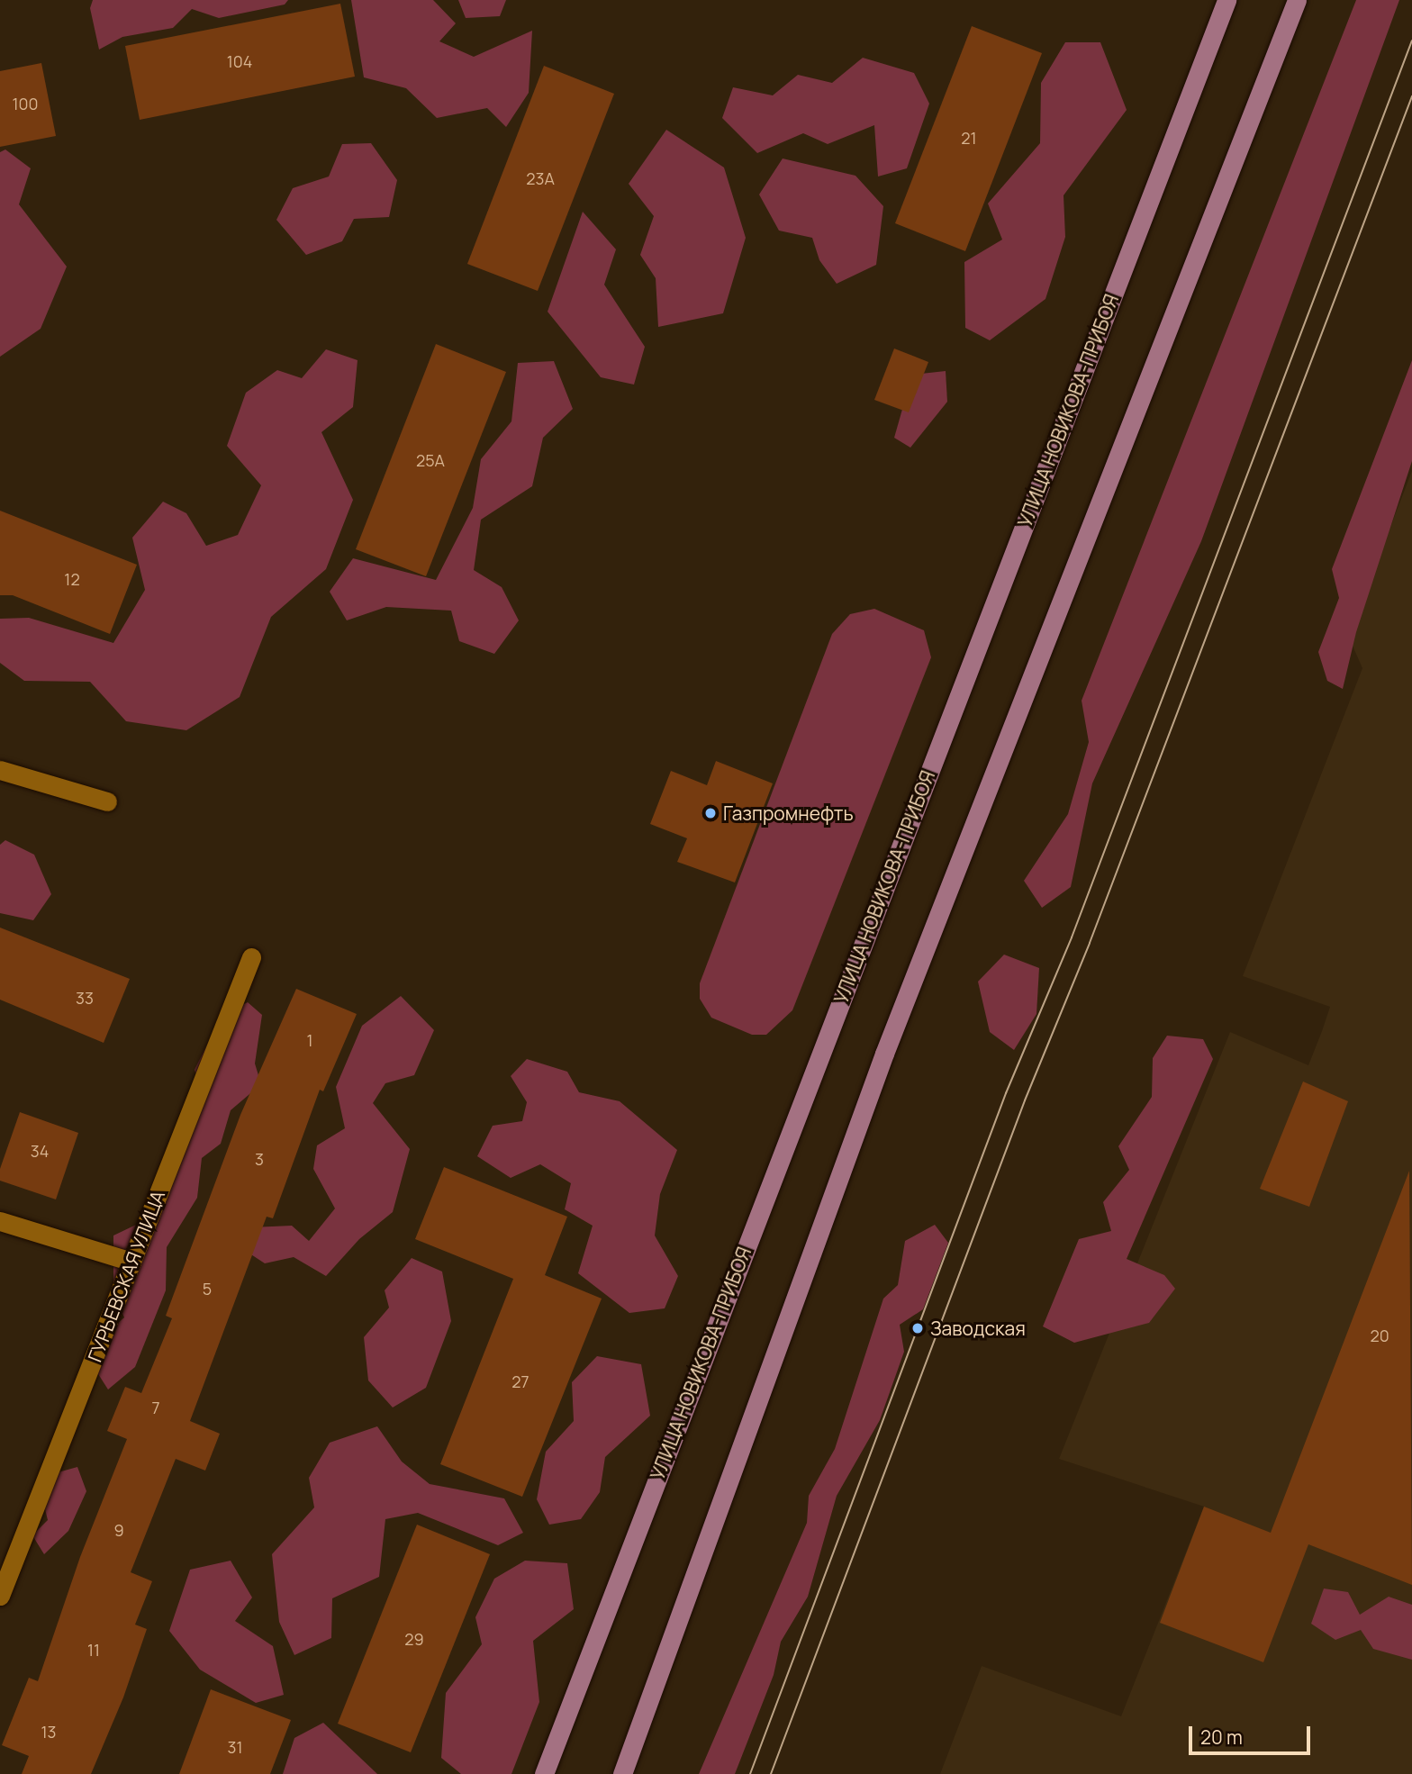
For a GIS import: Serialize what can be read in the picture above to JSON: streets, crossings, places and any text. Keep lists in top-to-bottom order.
{
  "streets": {
    "main road": ["УЛИЦА НОВИКОВА-ПРИБОЯ"],
    "street": ["ГУРЬЕВСКАЯ УЛИЦА"]
  },
  "places": ["Газпромнефть", "Заводская"],
  "house_numbers": [
    "104",
    "100",
    "21",
    "23А",
    "25А",
    "12",
    "33",
    "1",
    "34",
    "3",
    "5",
    "20",
    "27",
    "7",
    "9",
    "29",
    "11",
    "13",
    "31"
  ],
  "scale_bar": "20 m"
}
